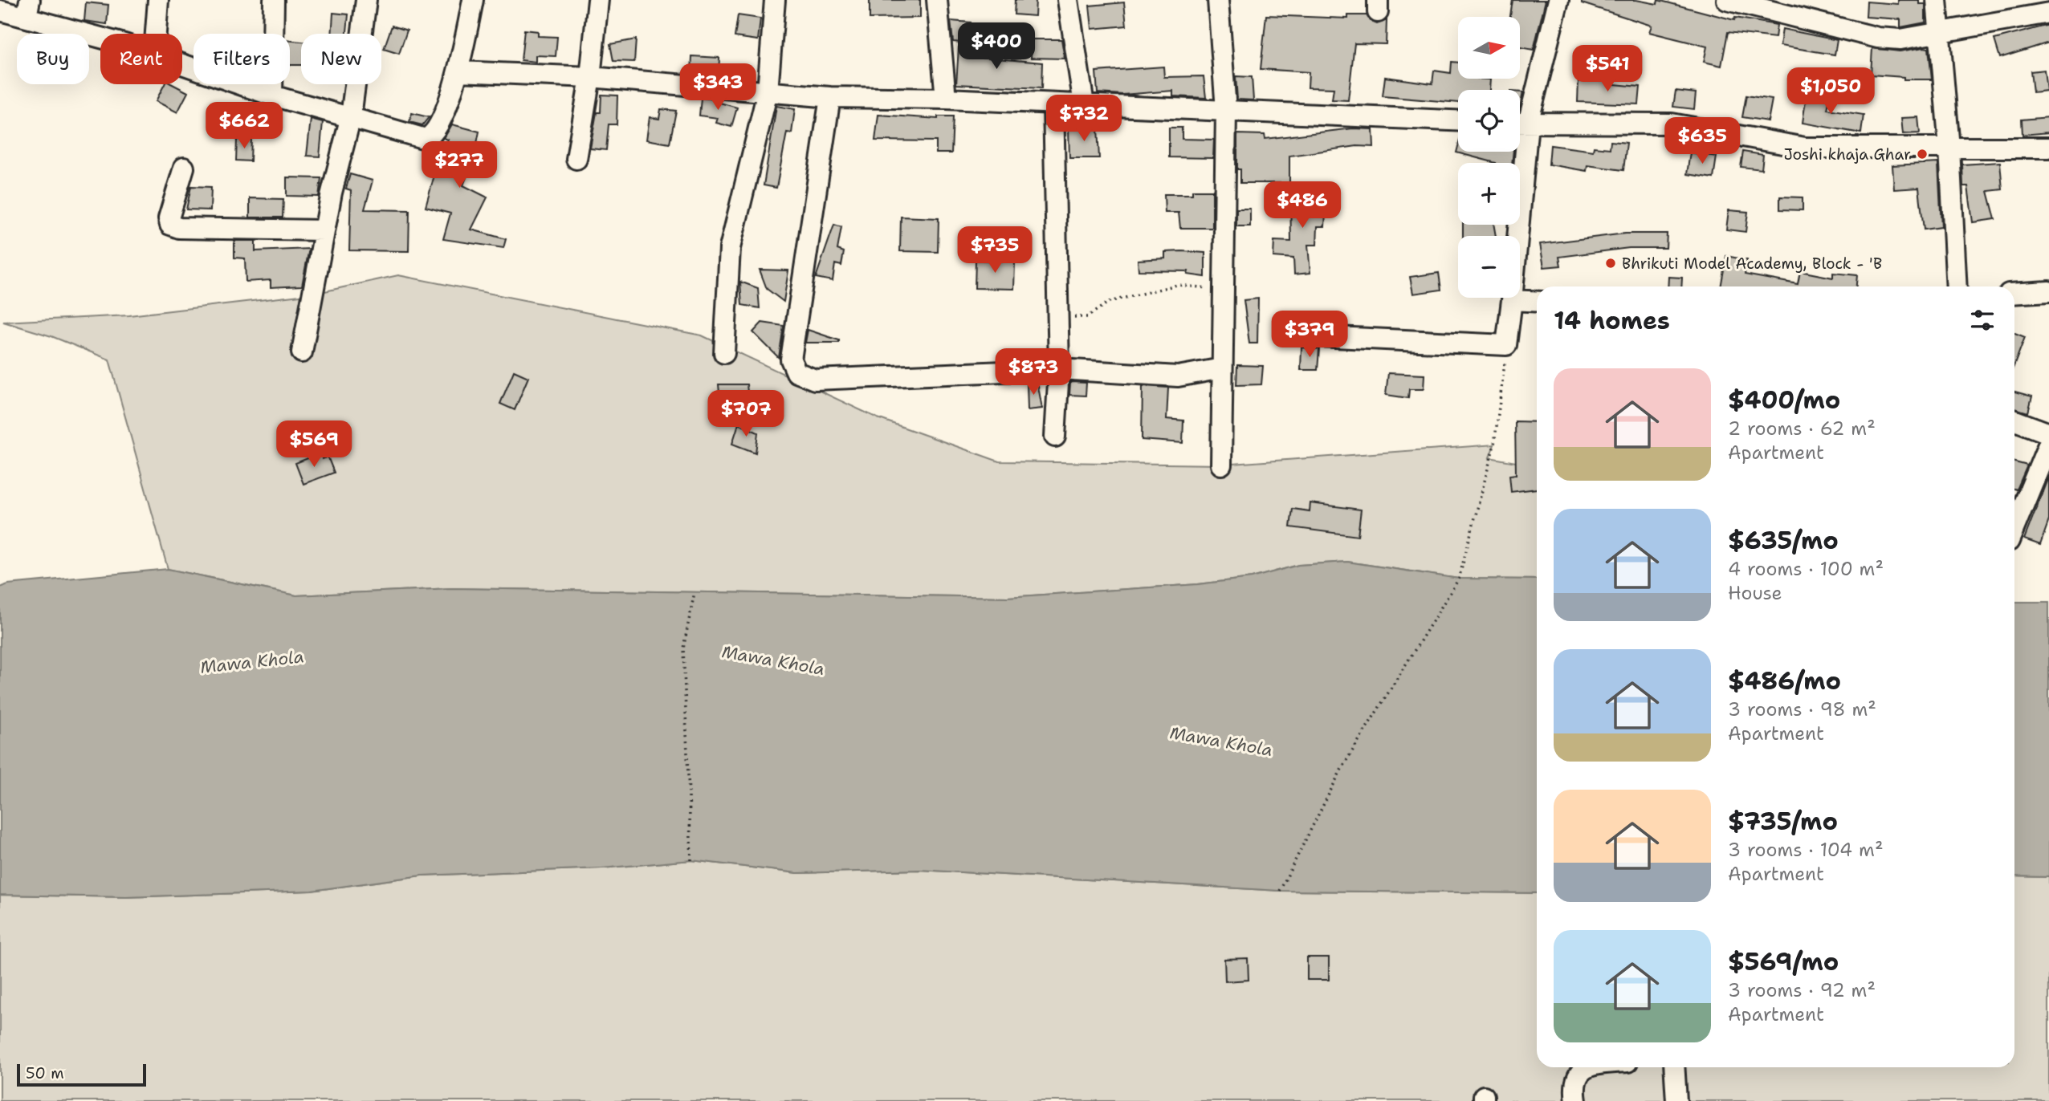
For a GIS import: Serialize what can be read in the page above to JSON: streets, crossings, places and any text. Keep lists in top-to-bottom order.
{
  "water": ["Mawa Khola"],
  "places": ["Joshi khaja Ghar", "Bhrikuti Model Academy, Block - 'B"],
  "scale_bar": "50 m",
  "north": "right",
  "page": {
    "map_buttons": ["+", "−"],
    "price": [
      "$400",
      "$541",
      "$343",
      "$1,050",
      "$732",
      "$662",
      "$635",
      "$277",
      "$486",
      "$735",
      "$379",
      "$873",
      "$707",
      "$569"
    ],
    "chip": [
      "Buy",
      "Rent",
      "Filters",
      "New"
    ],
    "heading": "14 homes",
    "list": [
      {
        "name": "$400/mo",
        "note": "2 rooms · 62 m² · Apartment"
      },
      {
        "name": "$635/mo",
        "note": "4 rooms · 100 m² · House"
      },
      {
        "name": "$486/mo",
        "note": "3 rooms · 98 m² · Apartment"
      },
      {
        "name": "$735/mo",
        "note": "3 rooms · 104 m² · Apartment"
      },
      {
        "name": "$569/mo",
        "note": "3 rooms · 92 m² · Apartment"
      }
    ],
    "scale": "50 m"
  }
}
